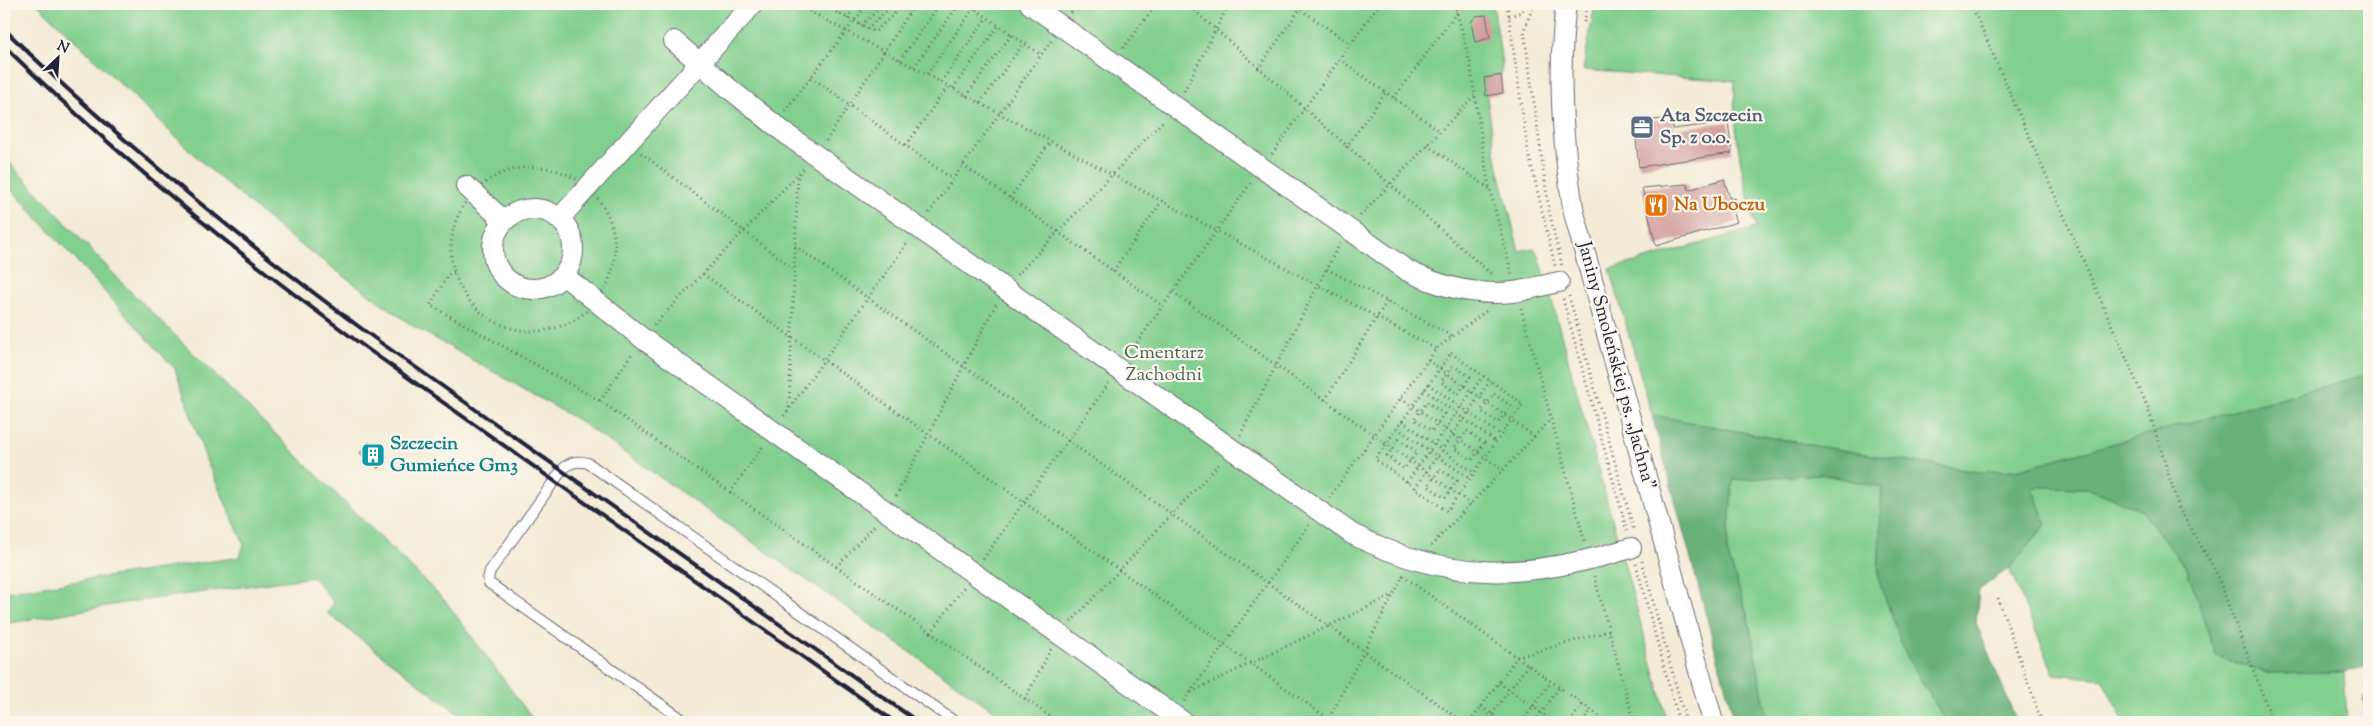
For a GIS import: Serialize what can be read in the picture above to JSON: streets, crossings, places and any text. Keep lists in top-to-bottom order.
{
  "streets": {
    "street": ["Janiny Smoleńskiej ps. „Jachna”"]
  },
  "parks": ["Cmentarz Zachodni"],
  "places": {
    "office": ["Ata Szczecin Sp. z o.o."],
    "restaurant": ["Na Uboczu"],
    "building": ["Szczecin Gumieńce Gm3"]
  },
  "north": "top right"
}
